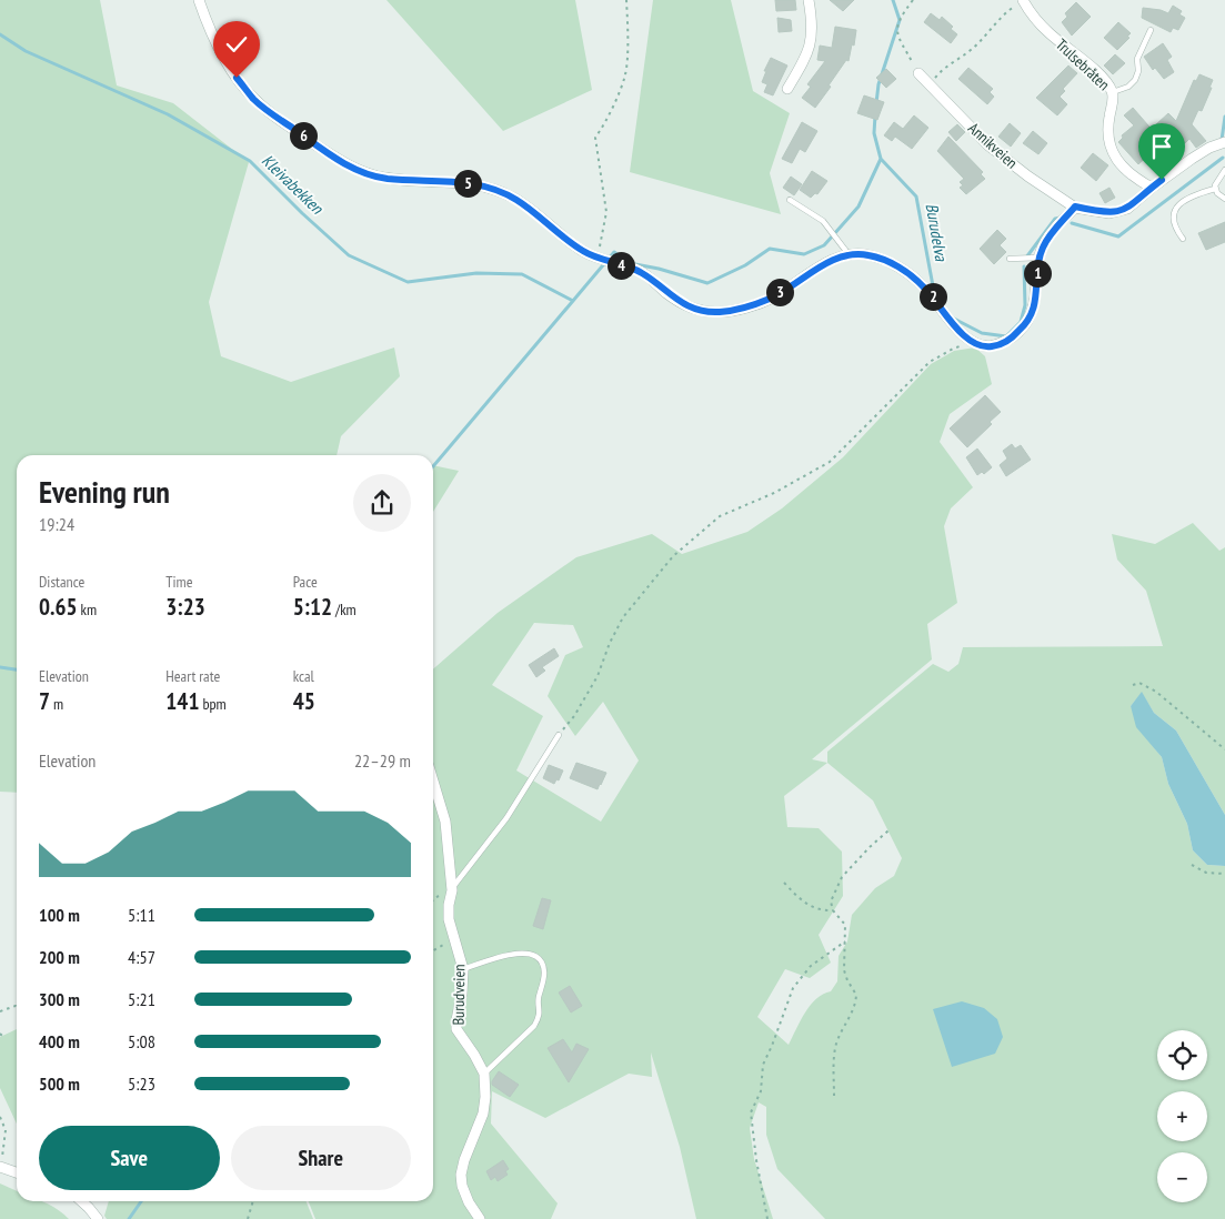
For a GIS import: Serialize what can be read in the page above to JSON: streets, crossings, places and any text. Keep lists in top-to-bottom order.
{
  "streets": {
    "street": ["Trulsebråten", "Annikveien", "Burudveien"]
  },
  "crossings": [
    ["Trulsebråten", "Annikveien"]
  ],
  "water": ["Kleivabekken", "Burudelva"],
  "page": {
    "pins": [
      "6",
      "5",
      "4",
      "1",
      "3",
      "2"
    ],
    "heading": ["Evening run", "19:24"],
    "stats": [
      ["Distance", "0.65 km"],
      ["Time", "3:23"],
      ["Pace", "5:12 /km"],
      ["Elevation", "7 m"],
      ["Heart rate", "141 bpm"],
      ["kcal", "45"]
    ],
    "chart": ["Elevation", "22–29 m"],
    "list": [
      {
        "name": "100 m",
        "note": "5:11"
      },
      {
        "name": "200 m",
        "note": "4:57"
      },
      {
        "name": "300 m",
        "note": "5:21"
      },
      {
        "name": "400 m",
        "note": "5:08"
      },
      {
        "name": "500 m",
        "note": "5:23"
      }
    ],
    "map_buttons": ["+", "−"],
    "buttons": ["Save", "Share"]
  }
}
